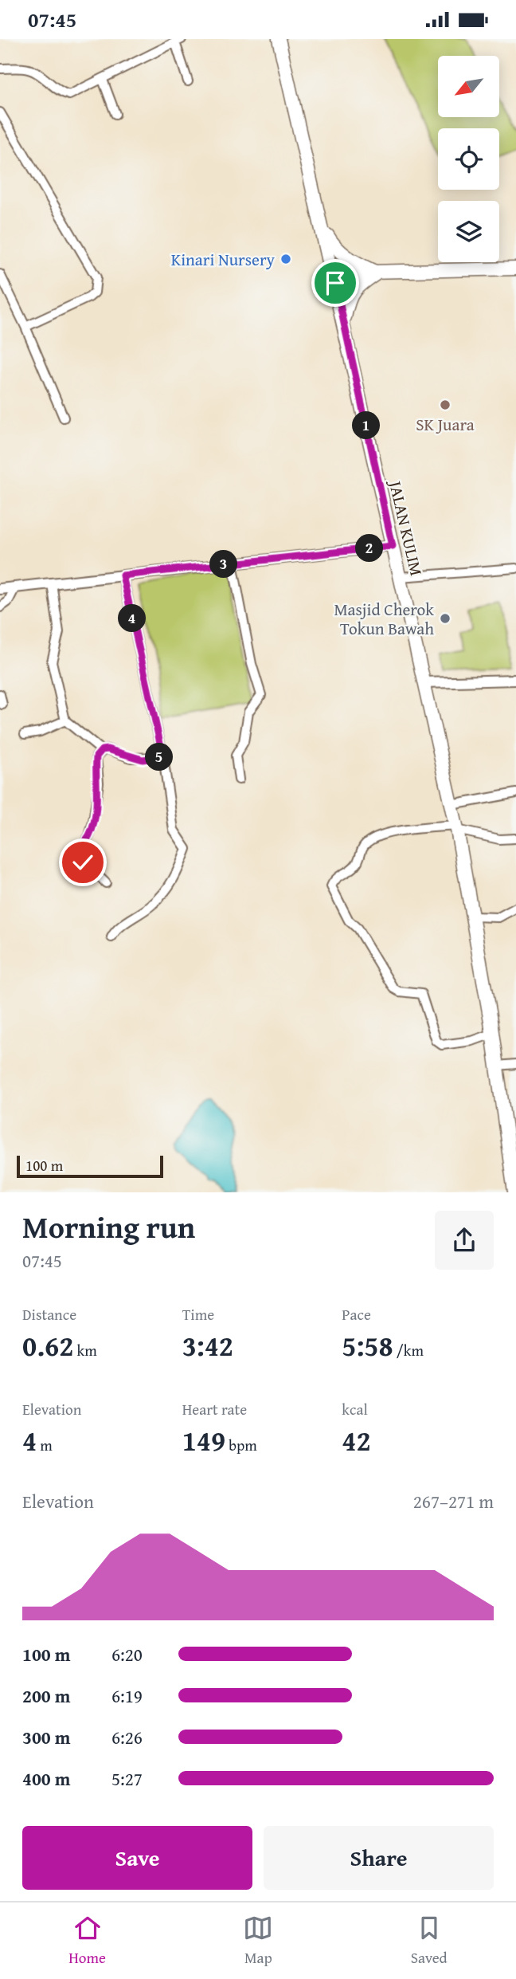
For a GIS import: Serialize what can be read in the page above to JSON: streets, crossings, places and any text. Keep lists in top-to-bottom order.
{
  "streets": {
    "main road": ["JALAN KULIM"]
  },
  "places": ["Kinari Nursery", "SK Juara", "Masjid Cherok Tokun Bawah"],
  "scale_bar": "100 m",
  "north": "bottom left",
  "page": {
    "status": "07:45",
    "pins": [
      "1",
      "2",
      "3",
      "4",
      "5"
    ],
    "scale": "100 m",
    "heading": ["Morning run", "07:45"],
    "stats": [
      ["Distance", "0.62 km"],
      ["Time", "3:42"],
      ["Pace", "5:58 /km"],
      ["Elevation", "4 m"],
      ["Heart rate", "149 bpm"],
      ["kcal", "42"]
    ],
    "chart": ["Elevation", "267–271 m"],
    "list": [
      {
        "name": "100 m",
        "note": "6:20"
      },
      {
        "name": "200 m",
        "note": "6:19"
      },
      {
        "name": "300 m",
        "note": "6:26"
      },
      {
        "name": "400 m",
        "note": "5:27"
      }
    ],
    "buttons": ["Save", "Share"],
    "tabs": ["Home", "Map", "Saved"]
  }
}
